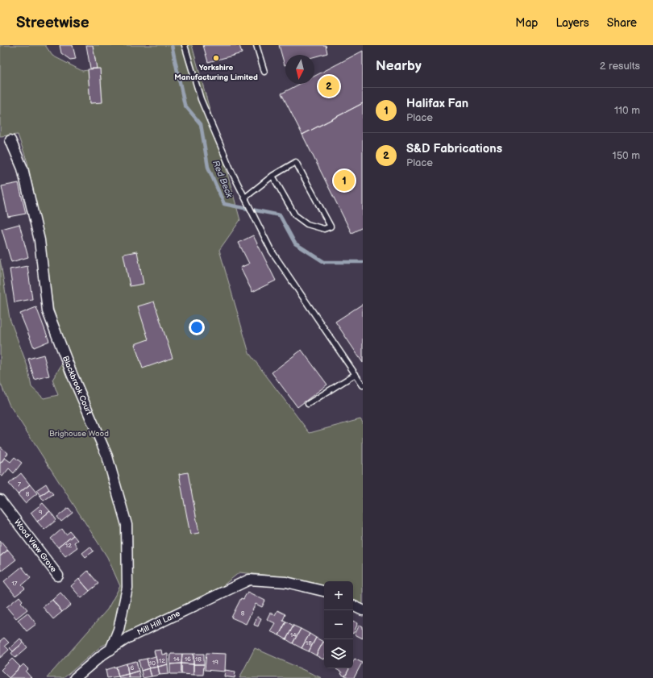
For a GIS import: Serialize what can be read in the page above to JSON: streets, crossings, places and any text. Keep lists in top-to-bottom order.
{
  "streets": {
    "street": ["Blackbrook Court", "Wood View Grove", "Mill Hill Lane"]
  },
  "crossings": [
    ["Blackbrook Court", "Mill Hill Lane"]
  ],
  "water": ["Red Beck"],
  "parks": ["Brighouse Wood"],
  "places": ["Yorkshire Manufacturing Limited"],
  "house_numbers": [
    "7",
    "8",
    "9",
    "12",
    "17",
    "8",
    "14",
    "18",
    "14",
    "16",
    "18",
    "12",
    "19",
    "10",
    "6"
  ],
  "north": "bottom",
  "page": {
    "header": "Streetwise",
    "nav": ["Map", "Layers", "Share"],
    "heading": ["Nearby", "2 results"],
    "pins": ["2", "1"],
    "list": [
      {
        "mark": "1",
        "name": "Halifax Fan",
        "note": "Place",
        "value": "110 m"
      },
      {
        "mark": "2",
        "name": "S&D Fabrications",
        "note": "Place",
        "value": "150 m"
      }
    ],
    "map_buttons": ["+", "−"]
  }
}
